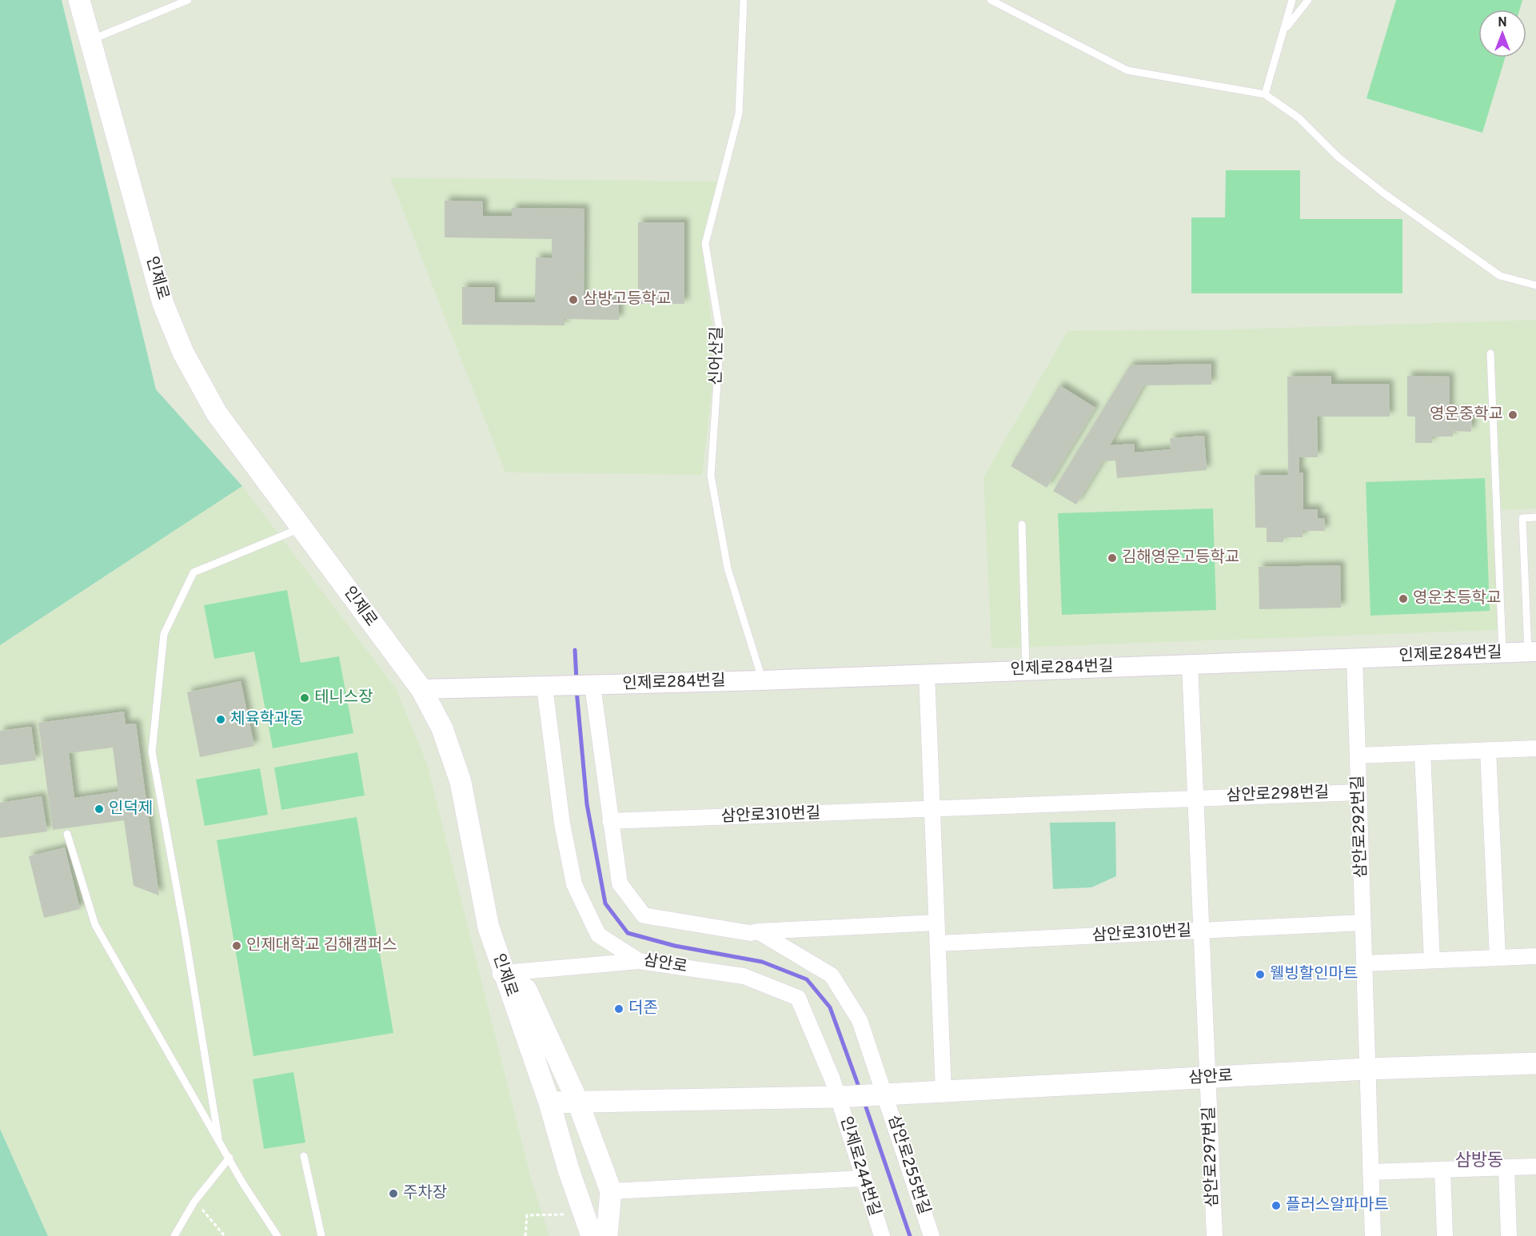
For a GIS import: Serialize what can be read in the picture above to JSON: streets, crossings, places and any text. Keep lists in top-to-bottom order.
{
  "streets": {
    "main road": ["인제로", "삼안로"],
    "street": [
      "인제로284번길",
      "삼안로298번길",
      "삼안로310번길",
      "삼안로292번길",
      "삼안로297번길",
      "삼안로255번길",
      "인제로244번길"
    ],
    "lane": ["신어산길"]
  },
  "crossings": [
    ["신어산길", "인제로284번길"],
    ["인제로284번길", "삼안로"],
    ["삼안로298번길", "삼안로310번길"],
    ["삼안로298번길", "삼안로292번길"],
    ["삼안로292번길", "삼안로"],
    ["삼안로", "삼안로297번길"],
    ["삼안로", "삼안로255번길"],
    ["삼안로", "인제로244번길"]
  ],
  "districts": ["삼방동"],
  "places": [
    "삼방고등학교",
    "영운중학교",
    "김해영운고등학교",
    "영운초등학교",
    "테니스장",
    "체육학과동",
    "인덕제",
    "인제대학교 김해캠퍼스",
    "웰빙할인마트",
    "더존",
    "주차장",
    "플러스알파마트"
  ],
  "north": "top"
}
